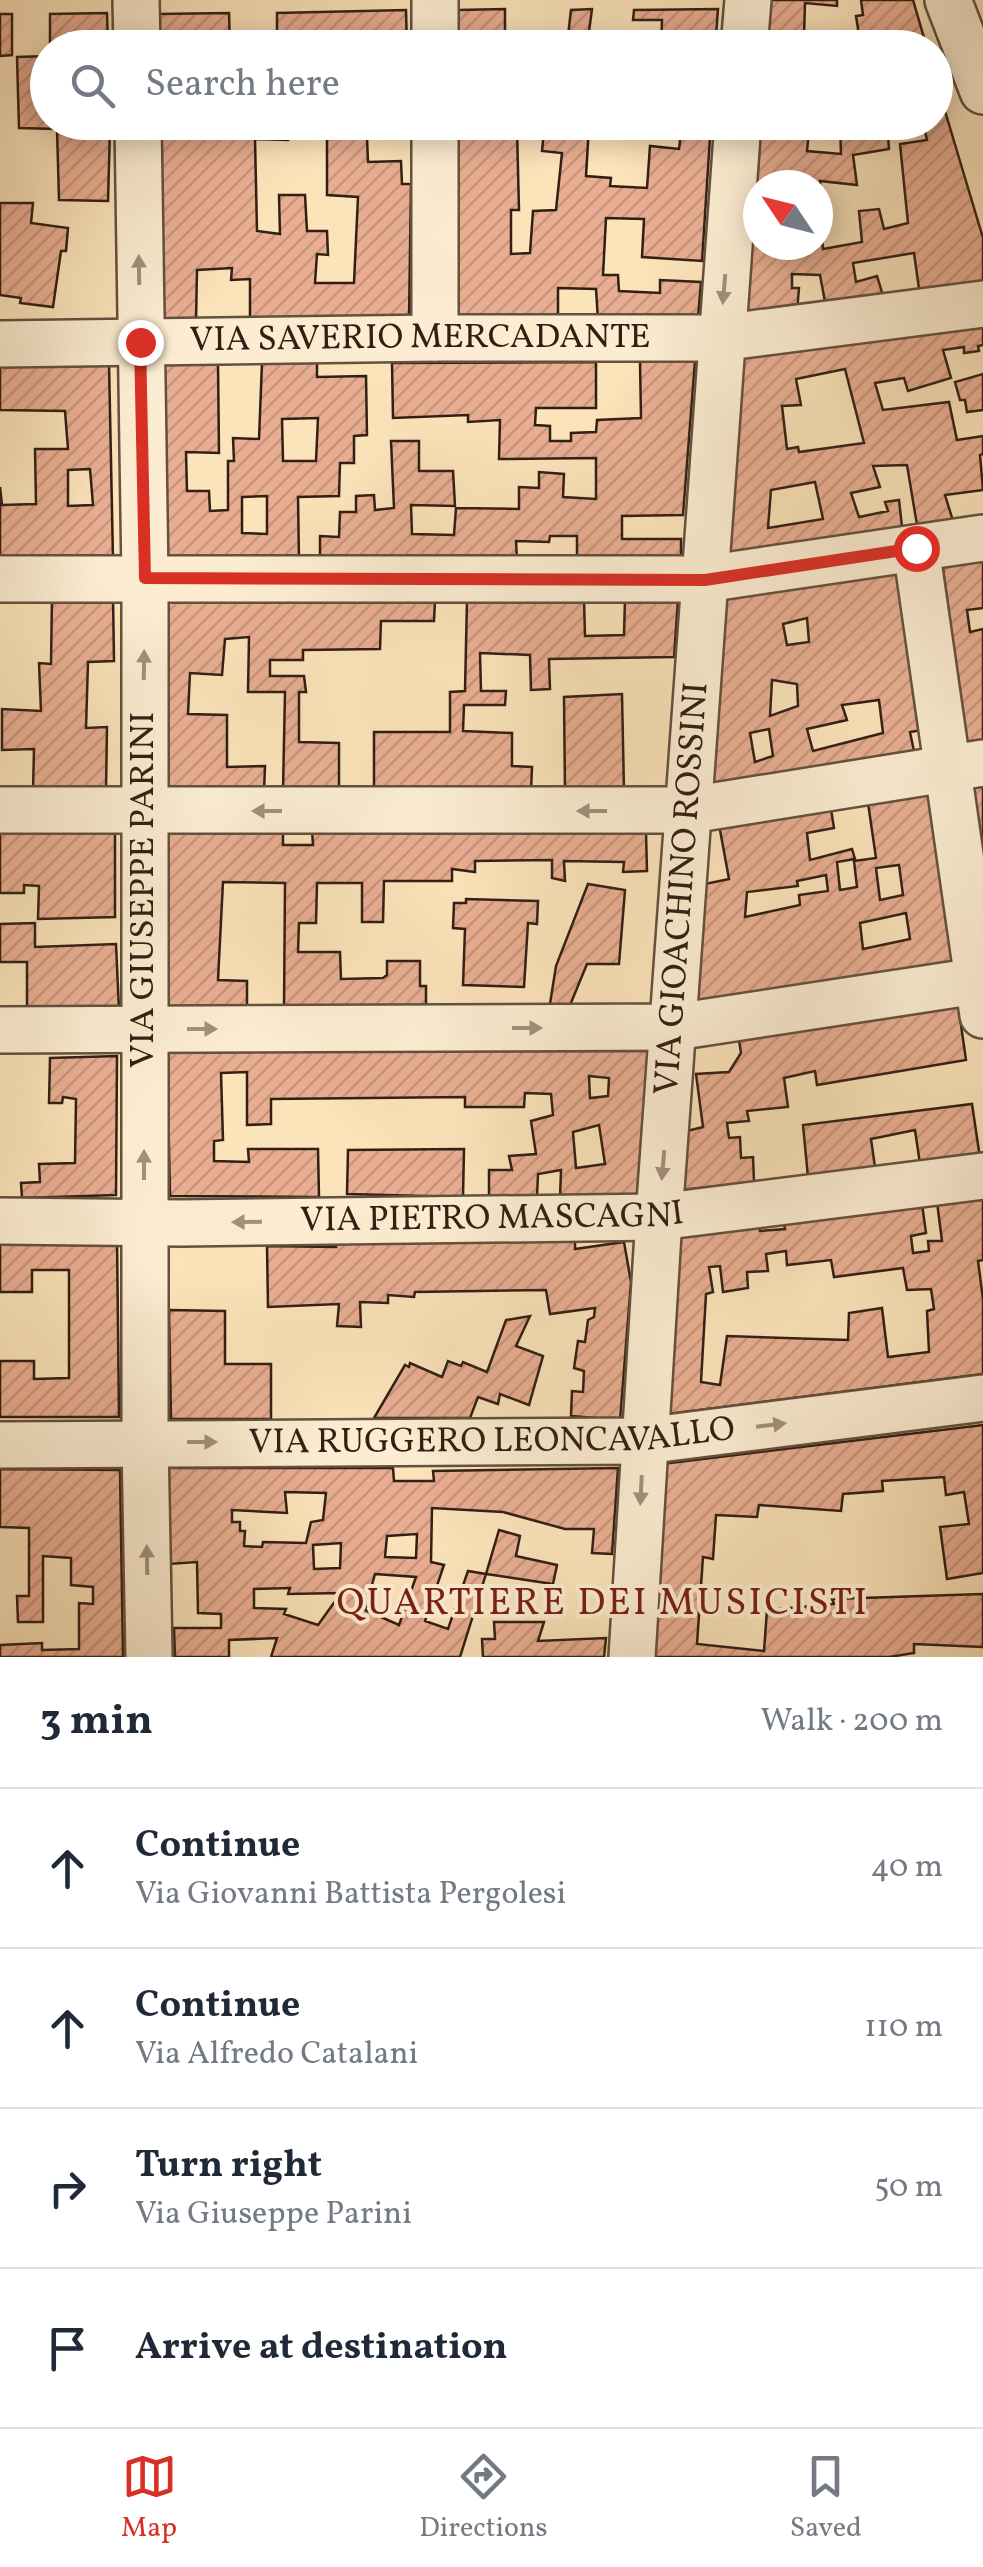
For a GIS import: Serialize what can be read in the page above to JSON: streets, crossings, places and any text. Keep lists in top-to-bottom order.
{
  "streets": {
    "street": [
      "VIA SAVERIO MERCADANTE",
      "VIA GIUSEPPE PARINI",
      "VIA GIOACHINO ROSSINI",
      "VIA PIETRO MASCAGNI",
      "VIA RUGGERO LEONCAVALLO"
    ]
  },
  "crossings": [
    ["VIA SAVERIO MERCADANTE", "VIA GIUSEPPE PARINI"],
    ["VIA SAVERIO MERCADANTE", "VIA GIOACHINO ROSSINI"],
    ["VIA GIUSEPPE PARINI", "VIA PIETRO MASCAGNI"],
    ["VIA GIUSEPPE PARINI", "VIA RUGGERO LEONCAVALLO"],
    ["VIA GIOACHINO ROSSINI", "VIA PIETRO MASCAGNI"],
    ["VIA GIOACHINO ROSSINI", "VIA RUGGERO LEONCAVALLO"]
  ],
  "one_way": ["VIA GIUSEPPE PARINI", "VIA GIOACHINO ROSSINI", "VIA RUGGERO LEONCAVALLO"],
  "districts": ["QUARTIERE DEI MUSICISTI"],
  "north": "top left",
  "page": {
    "search": "Search here",
    "heading": ["3 min", "Walk · 200 m"],
    "list": [
      ["Continue", "Via Giovanni Battista Pergolesi", "40 m"],
      ["Continue", "Via Alfredo Catalani", "110 m"],
      ["Turn right", "Via Giuseppe Parini", "50 m"],
      "Arrive at destination"
    ],
    "nav": ["Map", "Directions", "Saved"]
  }
}
